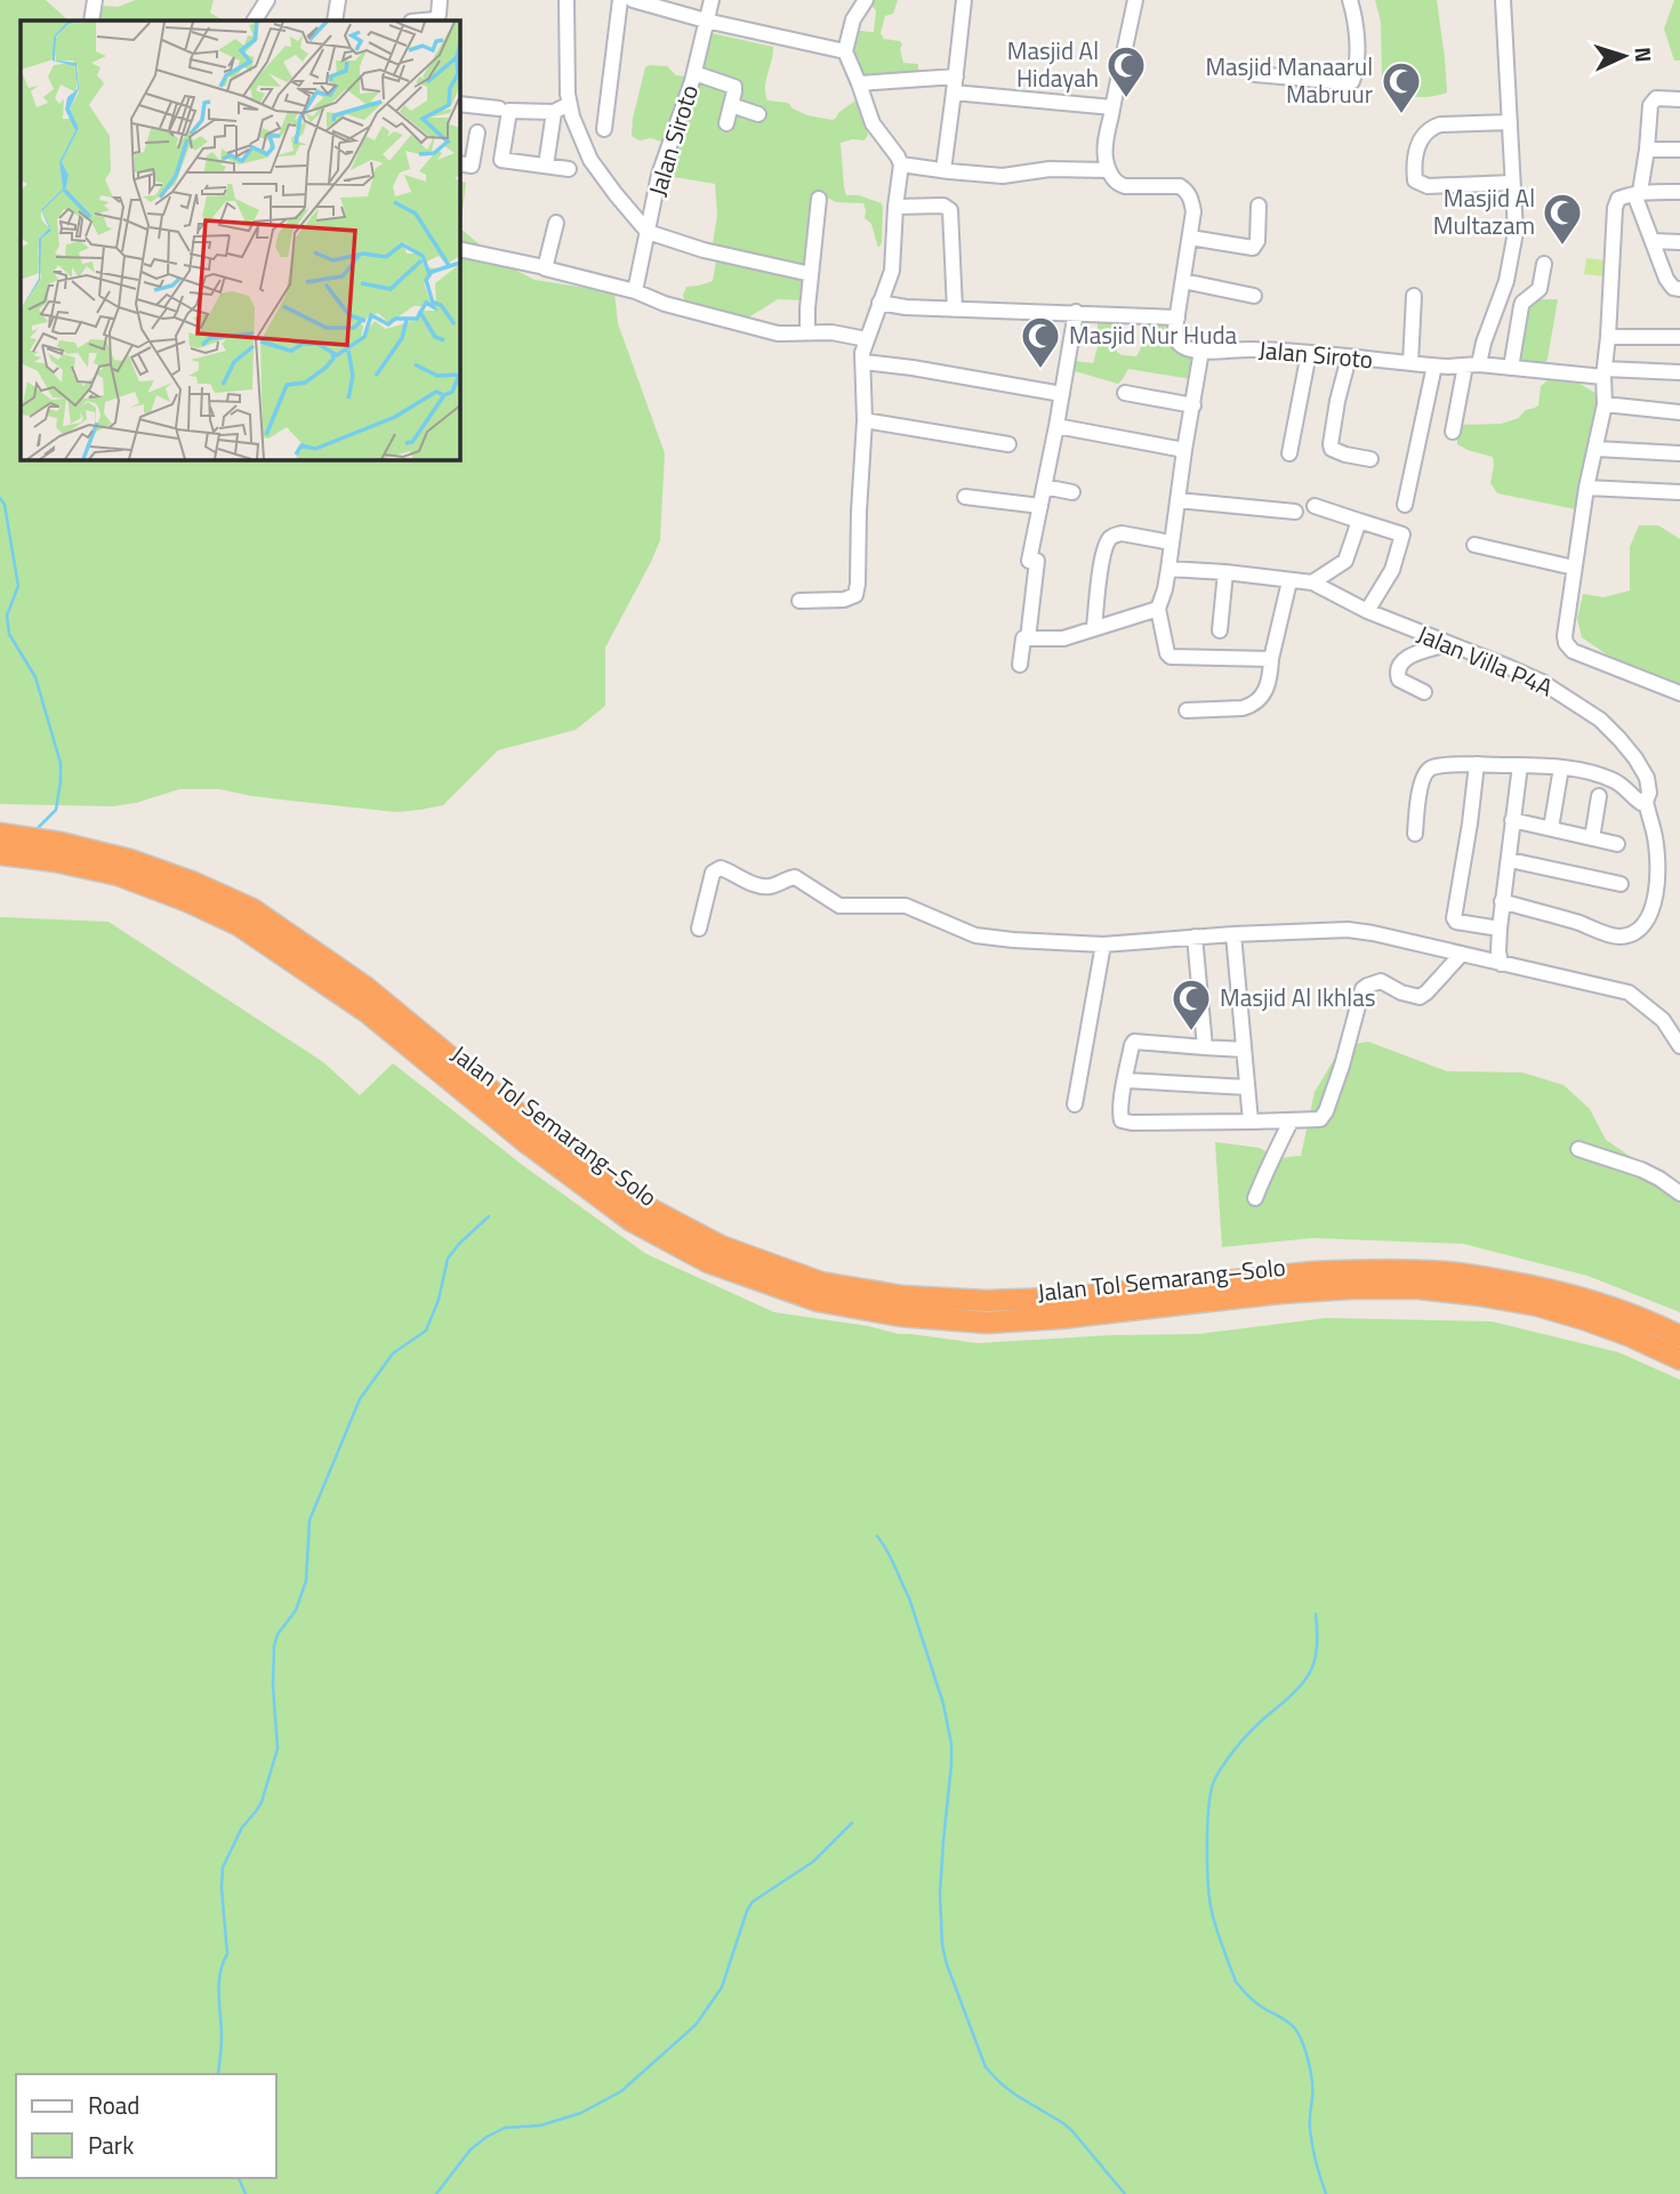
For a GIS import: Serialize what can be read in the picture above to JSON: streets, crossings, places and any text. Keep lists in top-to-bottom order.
{
  "streets": {
    "highway": ["Jalan Tol Semarang–Solo"],
    "street": ["Jalan Siroto", "Jalan Villa P4A"]
  },
  "places": {
    "mosque": [
      "Masjid Al Hidayah",
      "Masjid Manaarul Mabruur",
      "Masjid Al Multazam",
      "Masjid Nur Huda",
      "Masjid Al Ikhlas"
    ]
  },
  "legend": ["Road", "Park"],
  "north": "right"
}
